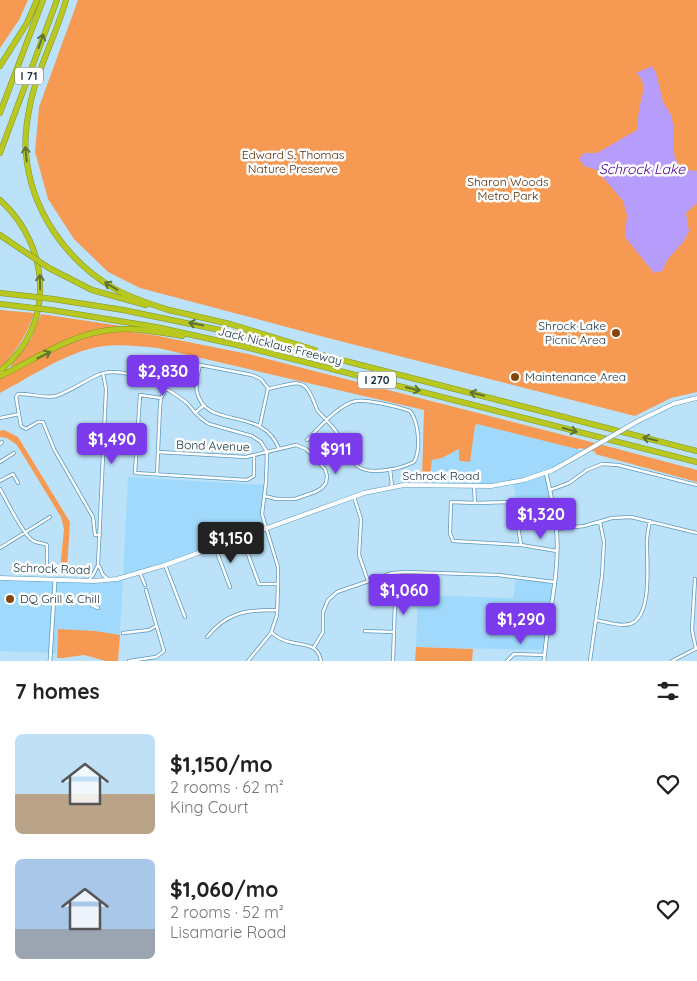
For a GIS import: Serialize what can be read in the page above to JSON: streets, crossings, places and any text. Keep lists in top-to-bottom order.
{
  "streets": {
    "highway": ["I 71", "Jack Nicklaus Freeway", "I 270"],
    "main road": ["Schrock Road"],
    "street": ["Bond Avenue"]
  },
  "water": ["Schrock Lake"],
  "parks": ["Edward S. Thomas Nature Preserve", "Sharon Woods Metro Park"],
  "places": ["Shrock Lake Picnic Area", "Maintenance Area", "DQ Grill & Chill"],
  "page": {
    "price": [
      "$2,830",
      "$1,490",
      "$911",
      "$1,320",
      "$1,150",
      "$1,060",
      "$1,290"
    ],
    "heading": "7 homes",
    "list": [
      {
        "name": "$1,150/mo",
        "note": "2 rooms · 62 m² · King Court"
      },
      {
        "name": "$1,060/mo",
        "note": "2 rooms · 52 m² · Lisamarie Road"
      }
    ]
  }
}
